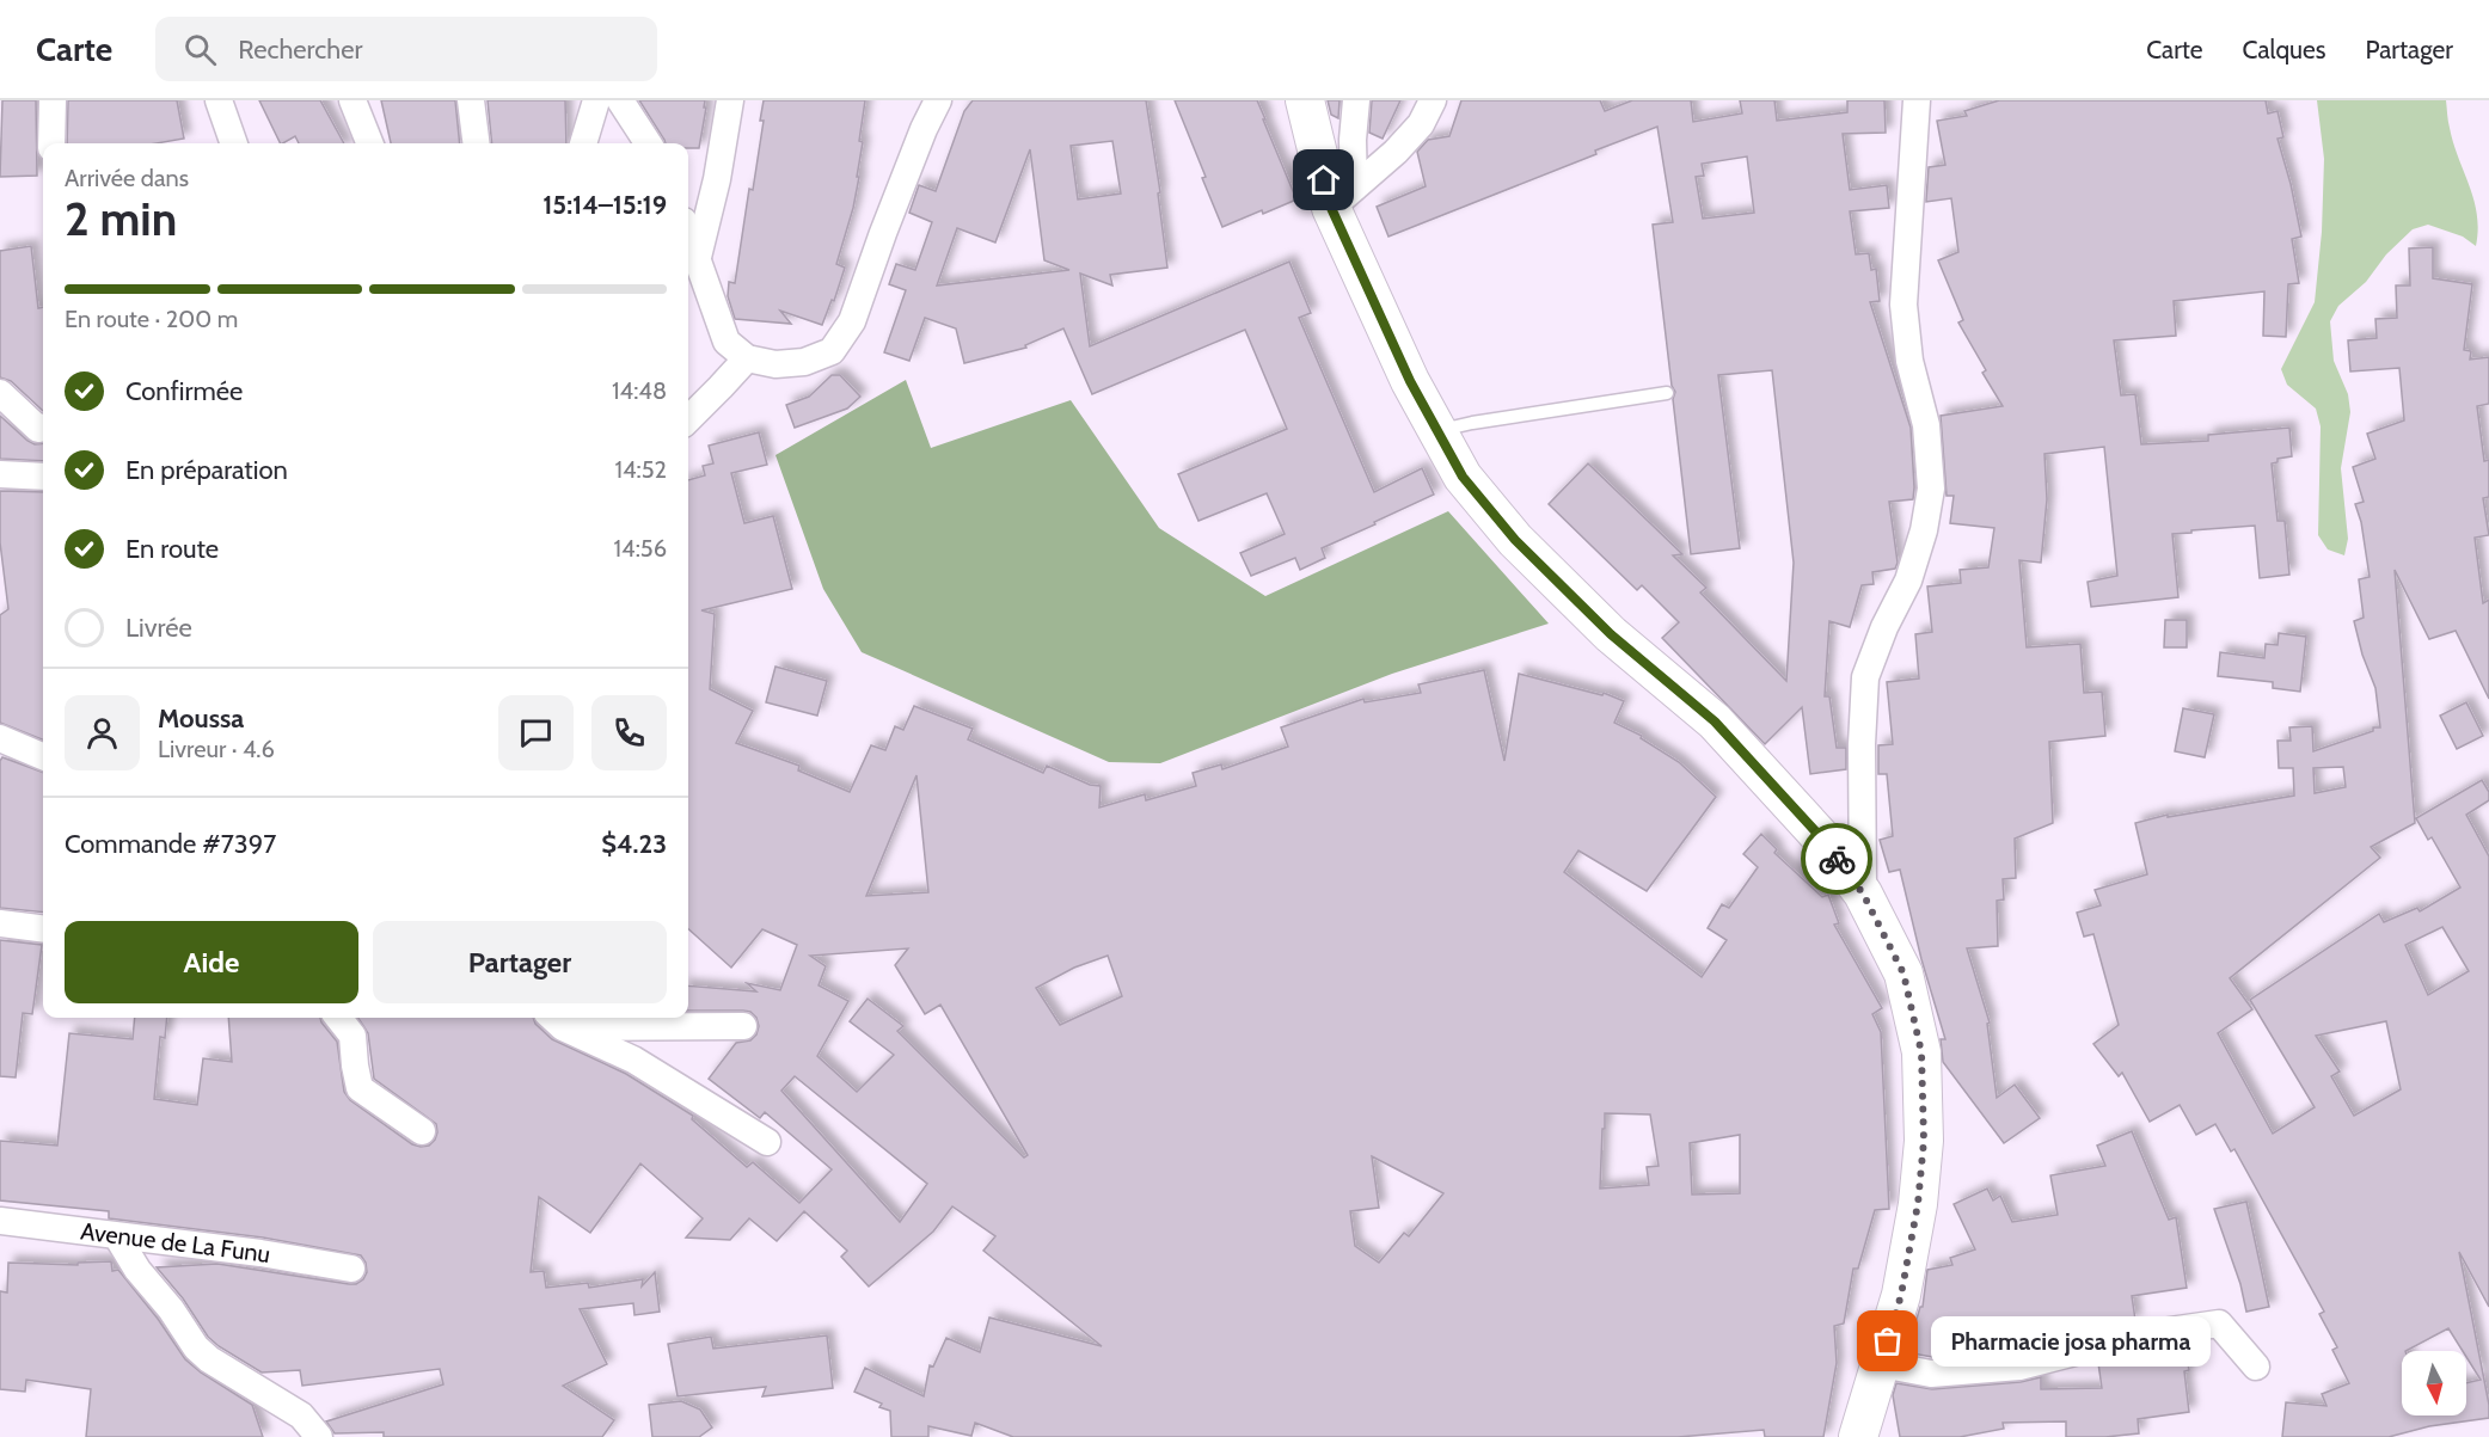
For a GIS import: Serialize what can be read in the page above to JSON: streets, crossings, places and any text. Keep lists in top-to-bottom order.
{
  "streets": {
    "street": ["Avenue de La Funu"]
  },
  "places": ["Pharmacie josa pharma"],
  "north": "bottom",
  "page": {
    "header": "Carte",
    "search": "Rechercher",
    "nav": ["Carte", "Calques", "Partager"],
    "heading": ["2 min", "Arrivée dans", "15:14–15:19"],
    "panel": [
      "Moussa",
      "Livreur · 4.6",
      "Commande #7397",
      "$4.23"
    ],
    "bar": "En route · 200 m",
    "list": [
      ["Confirmée", "14:48"],
      ["En préparation", "14:52"],
      ["En route", "14:56"],
      "Livrée"
    ],
    "buttons": ["Aide", "Partager"],
    "bubble": "Pharmacie josa pharma"
  }
}
